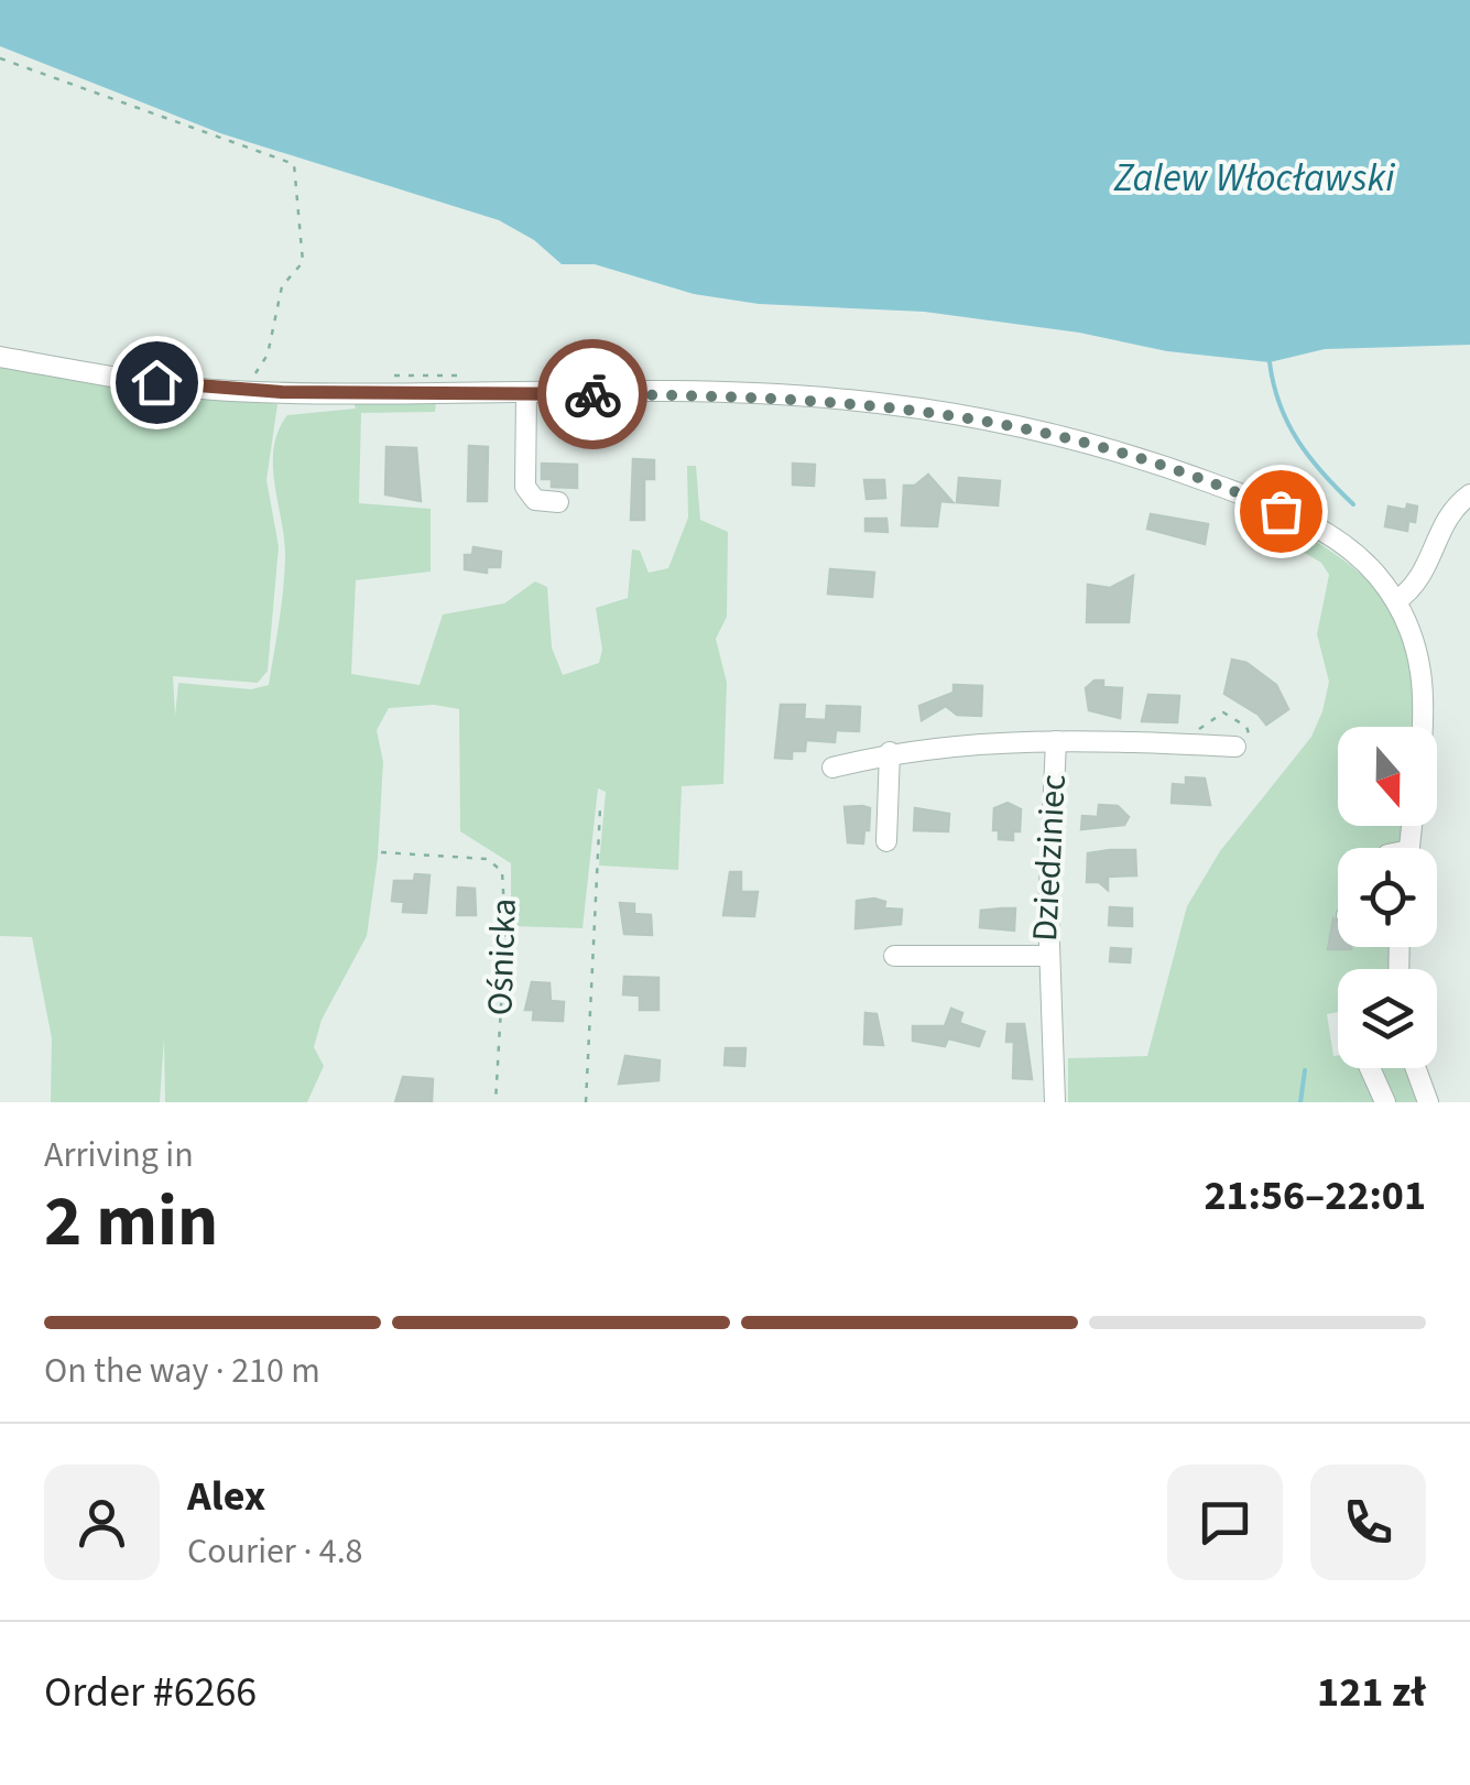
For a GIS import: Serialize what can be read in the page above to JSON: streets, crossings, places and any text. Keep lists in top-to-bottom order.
{
  "streets": {
    "street": ["Dziedziniec"],
    "path": ["Ośnicka"]
  },
  "water": ["Zalew Włocławski"],
  "north": "bottom",
  "page": {
    "heading": ["2 min", "Arriving in", "21:56–22:01"],
    "panel": [
      "Alex",
      "Courier · 4.8",
      "Order #6266",
      "121 zł"
    ],
    "bar": "On the way · 210 m"
  }
}
